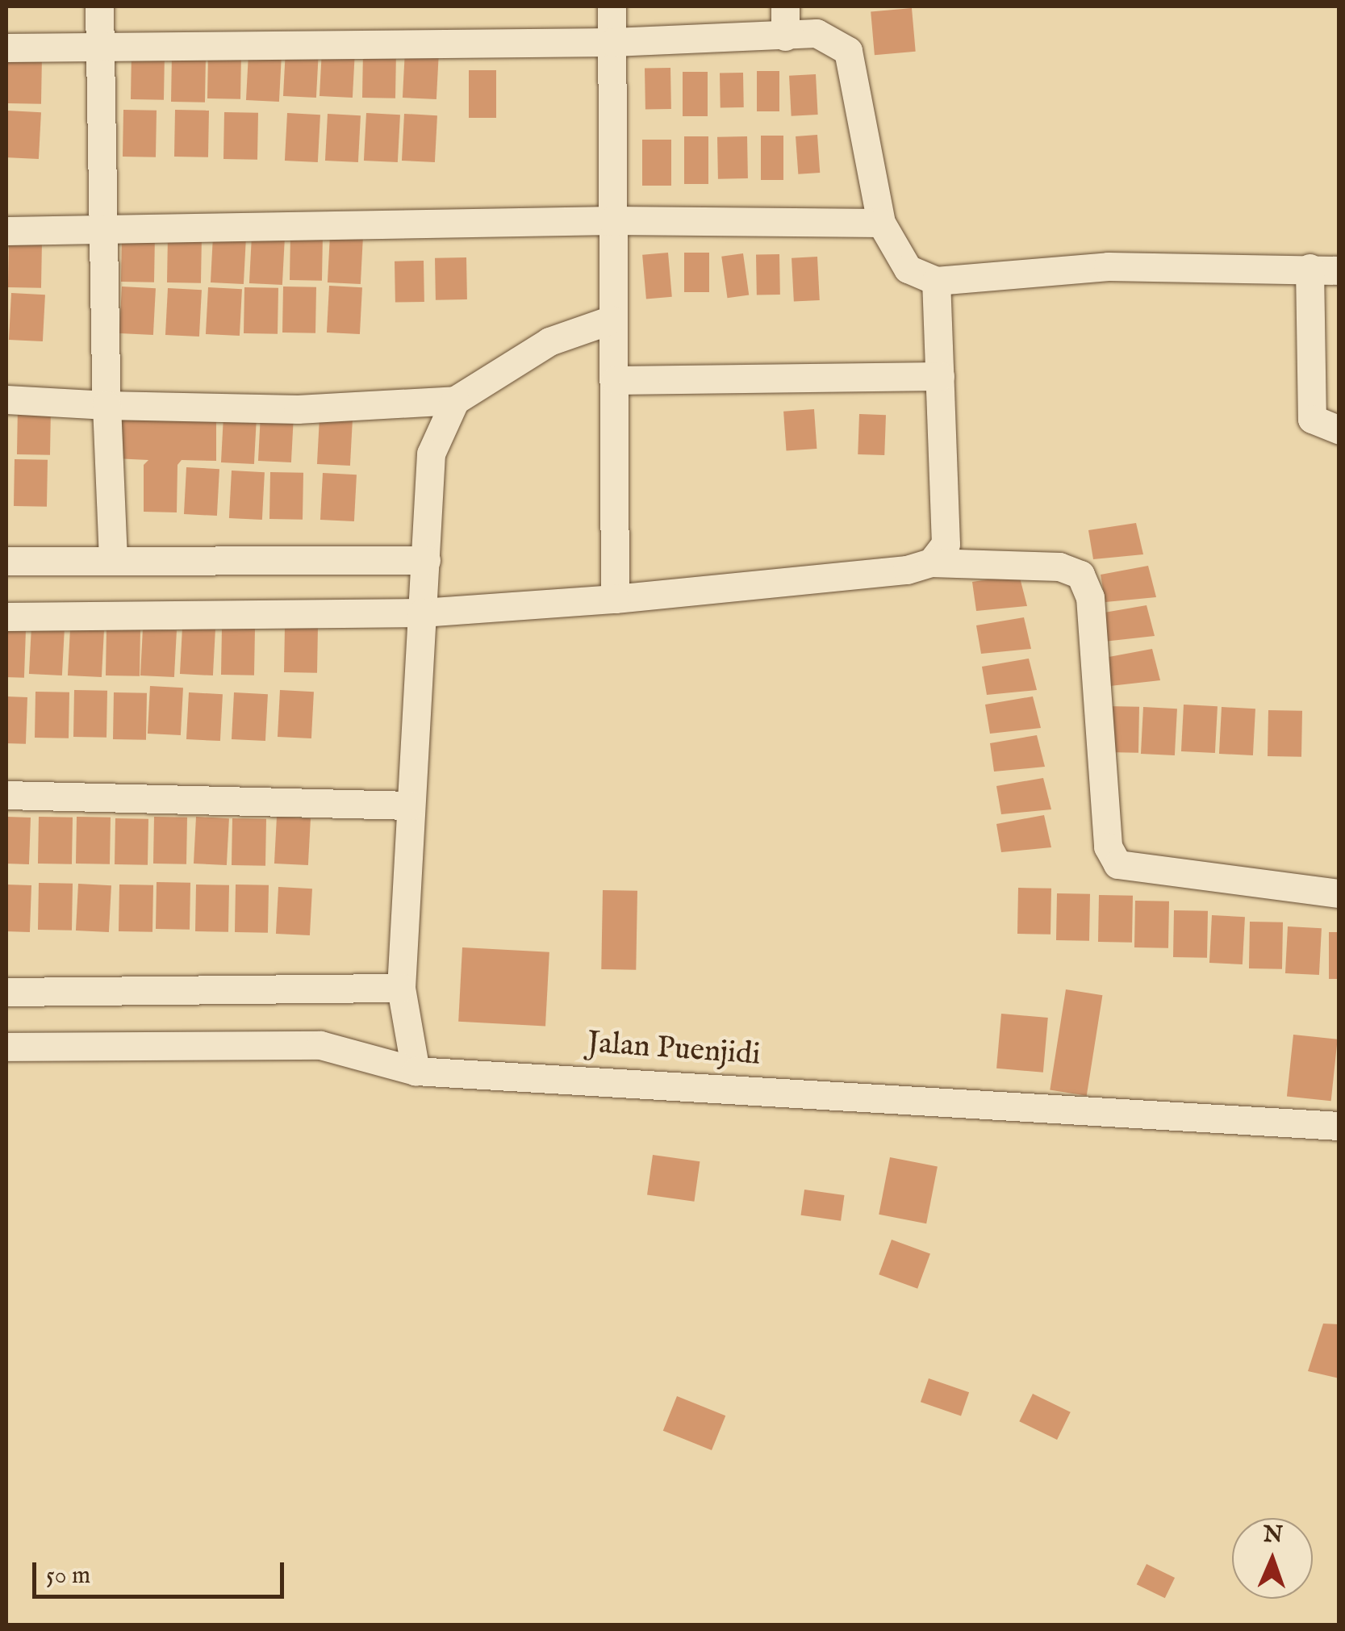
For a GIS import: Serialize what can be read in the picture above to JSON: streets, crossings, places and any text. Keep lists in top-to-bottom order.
{
  "streets": {
    "street": ["Jalan Puenjidi"]
  },
  "scale_bar": "50 m",
  "north": "top"
}
